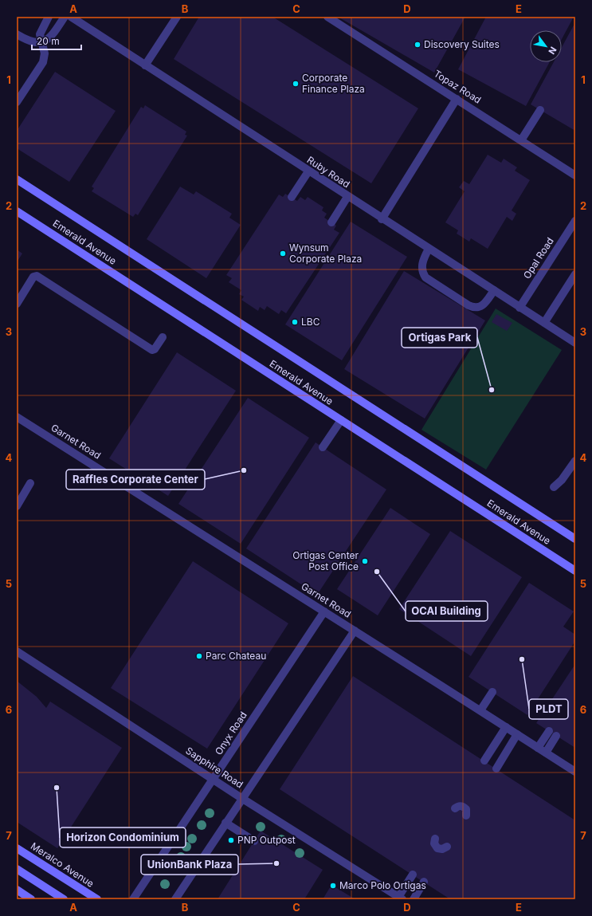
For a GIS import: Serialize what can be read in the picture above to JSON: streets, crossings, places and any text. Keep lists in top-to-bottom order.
{
  "streets": {
    "street": [
      "Topaz Road",
      "Ruby Road",
      "Emerald Avenue",
      "Opal Road",
      "Garnet Road",
      "Onyx Road",
      "Sapphire Road",
      "Meralco Avenue"
    ]
  },
  "crossings": [
    ["Ruby Road", "Opal Road"],
    ["Garnet Road", "Onyx Road"],
    ["Onyx Road", "Sapphire Road"]
  ],
  "places": [
    "Discovery Suites",
    "Corporate Finance Plaza",
    "Wynsum Corporate Plaza",
    "LBC",
    "Ortigas Park",
    "Raffles Corporate Center",
    "Ortigas Center Post Office",
    "OCAI Building",
    "Parc Chateau",
    "PLDT",
    "Horizon Condominium",
    "PNP Outpost",
    "UnionBank Plaza",
    "Marco Polo Ortigas"
  ],
  "scale_bar": "20 m",
  "north": "bottom right",
  "grid": {
    "columns": [
      "A",
      "B",
      "C",
      "D",
      "E"
    ],
    "rows": [
      "1",
      "2",
      "3",
      "4",
      "5",
      "6",
      "7"
    ]
  }
}
